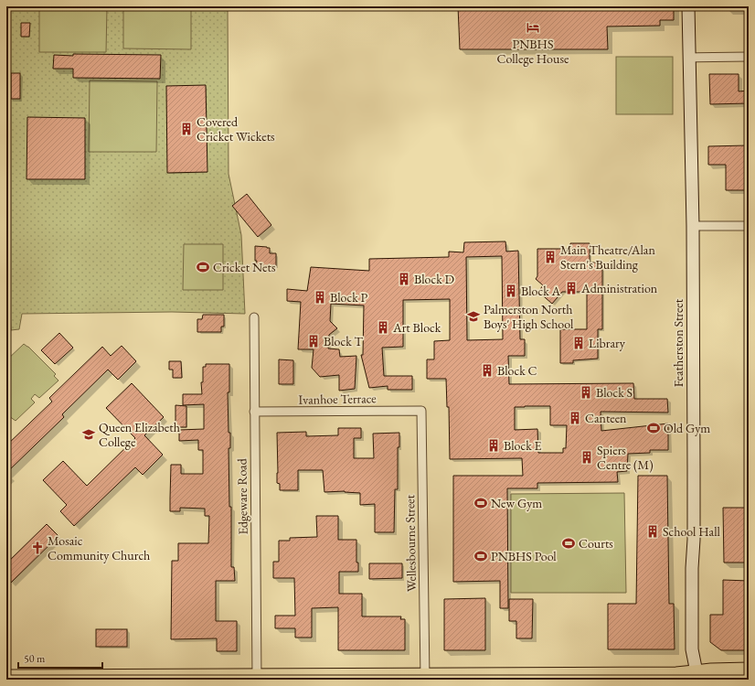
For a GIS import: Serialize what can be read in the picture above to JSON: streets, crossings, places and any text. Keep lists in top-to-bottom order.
{
  "streets": {
    "main road": ["Featherston Street"],
    "street": ["Ivanhoe Terrace", "Edgeware Road", "Wellesbourne Street"]
  },
  "crossings": [
    ["Ivanhoe Terrace", "Edgeware Road"],
    ["Ivanhoe Terrace", "Wellesbourne Street"]
  ],
  "places": {
    "hotel": ["PNBHS College House"],
    "building": [
      "Covered Cricket Wickets",
      "Main Theatre/Alan Stern's Building",
      "Block D",
      "Administration",
      "Block A",
      "Block P",
      "Art Block",
      "Block T",
      "Library",
      "Block C",
      "Block S",
      "Canteen",
      "Block E",
      "Spiers Centre (M)",
      "School Hall"
    ],
    "sports": [
      "Cricket Nets",
      "Old Gym",
      "New Gym",
      "Courts",
      "PNBHS Pool"
    ],
    "school or university": ["Palmerston North Boys' High School", "Queen Elizabeth College"],
    "church": ["Mosaic Community Church"]
  },
  "scale_bar": "50 m"
}
